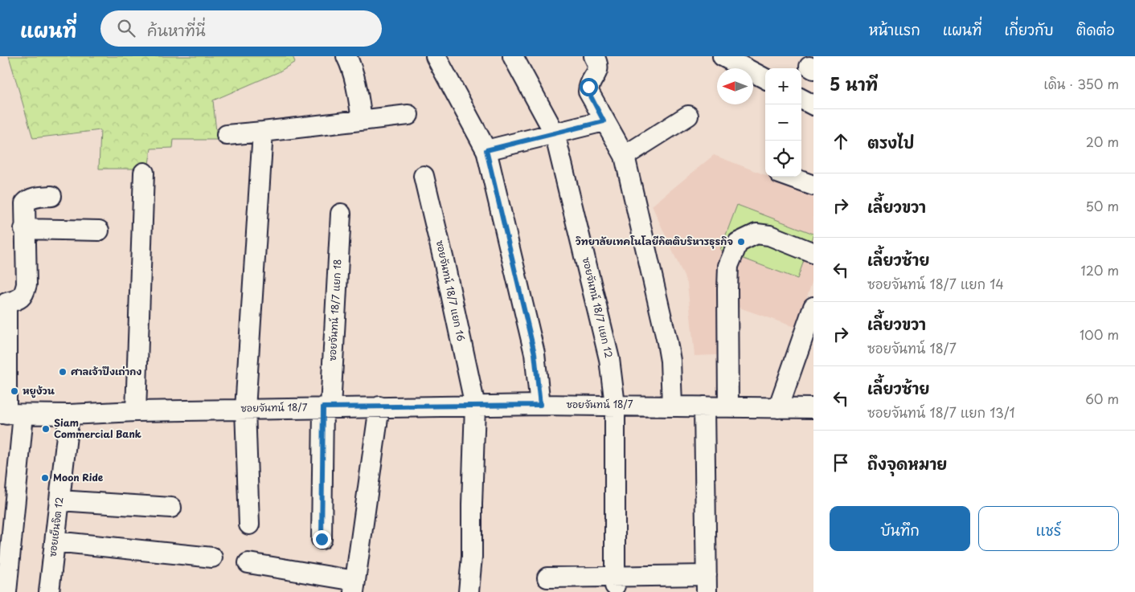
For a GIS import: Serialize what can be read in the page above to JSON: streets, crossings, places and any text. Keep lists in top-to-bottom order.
{
  "streets": {
    "street": [
      "ซอยจันทน์ 18/7 แยก 16",
      "ซอยจันทน์ 18/7 แยก 12",
      "ซอยจันทน์ 18/7 แยก 18",
      "ซอยจันทน์ 18/7",
      "ซอยเย็นจิต 12"
    ]
  },
  "crossings": [
    ["ซอยจันทน์ 18/7 แยก 16", "ซอยจันทน์ 18/7"],
    ["ซอยจันทน์ 18/7 แยก 12", "ซอยจันทน์ 18/7"],
    ["ซอยจันทน์ 18/7 แยก 18", "ซอยจันทน์ 18/7"],
    ["ซอยจันทน์ 18/7", "ซอยเย็นจิต 12"]
  ],
  "places": [
    "วิทยาลัยเทคโนโลยีกิตติบริหารธุรกิจ",
    "ศาลเจ้าปึงเถ่ากง",
    "หยูง้วน",
    "Siam Commercial Bank",
    "Moon Ride"
  ],
  "north": "left",
  "page": {
    "header": "แผนที่",
    "search": "ค้นหาที่นี่",
    "nav": [
      "หน้าแรก",
      "แผนที่",
      "เกี่ยวกับ",
      "ติดต่อ"
    ],
    "heading": ["5 นาที", "เดิน · 350 m"],
    "map_buttons": ["+", "−"],
    "list": [
      ["ตรงไป", "20 m"],
      ["เลี้ยวขวา", "50 m"],
      ["เลี้ยวซ้าย", "ซอยจันทน์ 18/7 แยก 14", "120 m"],
      ["เลี้ยวขวา", "ซอยจันทน์ 18/7", "100 m"],
      ["เลี้ยวซ้าย", "ซอยจันทน์ 18/7 แยก 13/1", "60 m"],
      "ถึงจุดหมาย"
    ],
    "buttons": ["บันทึก", "แชร์"]
  }
}
